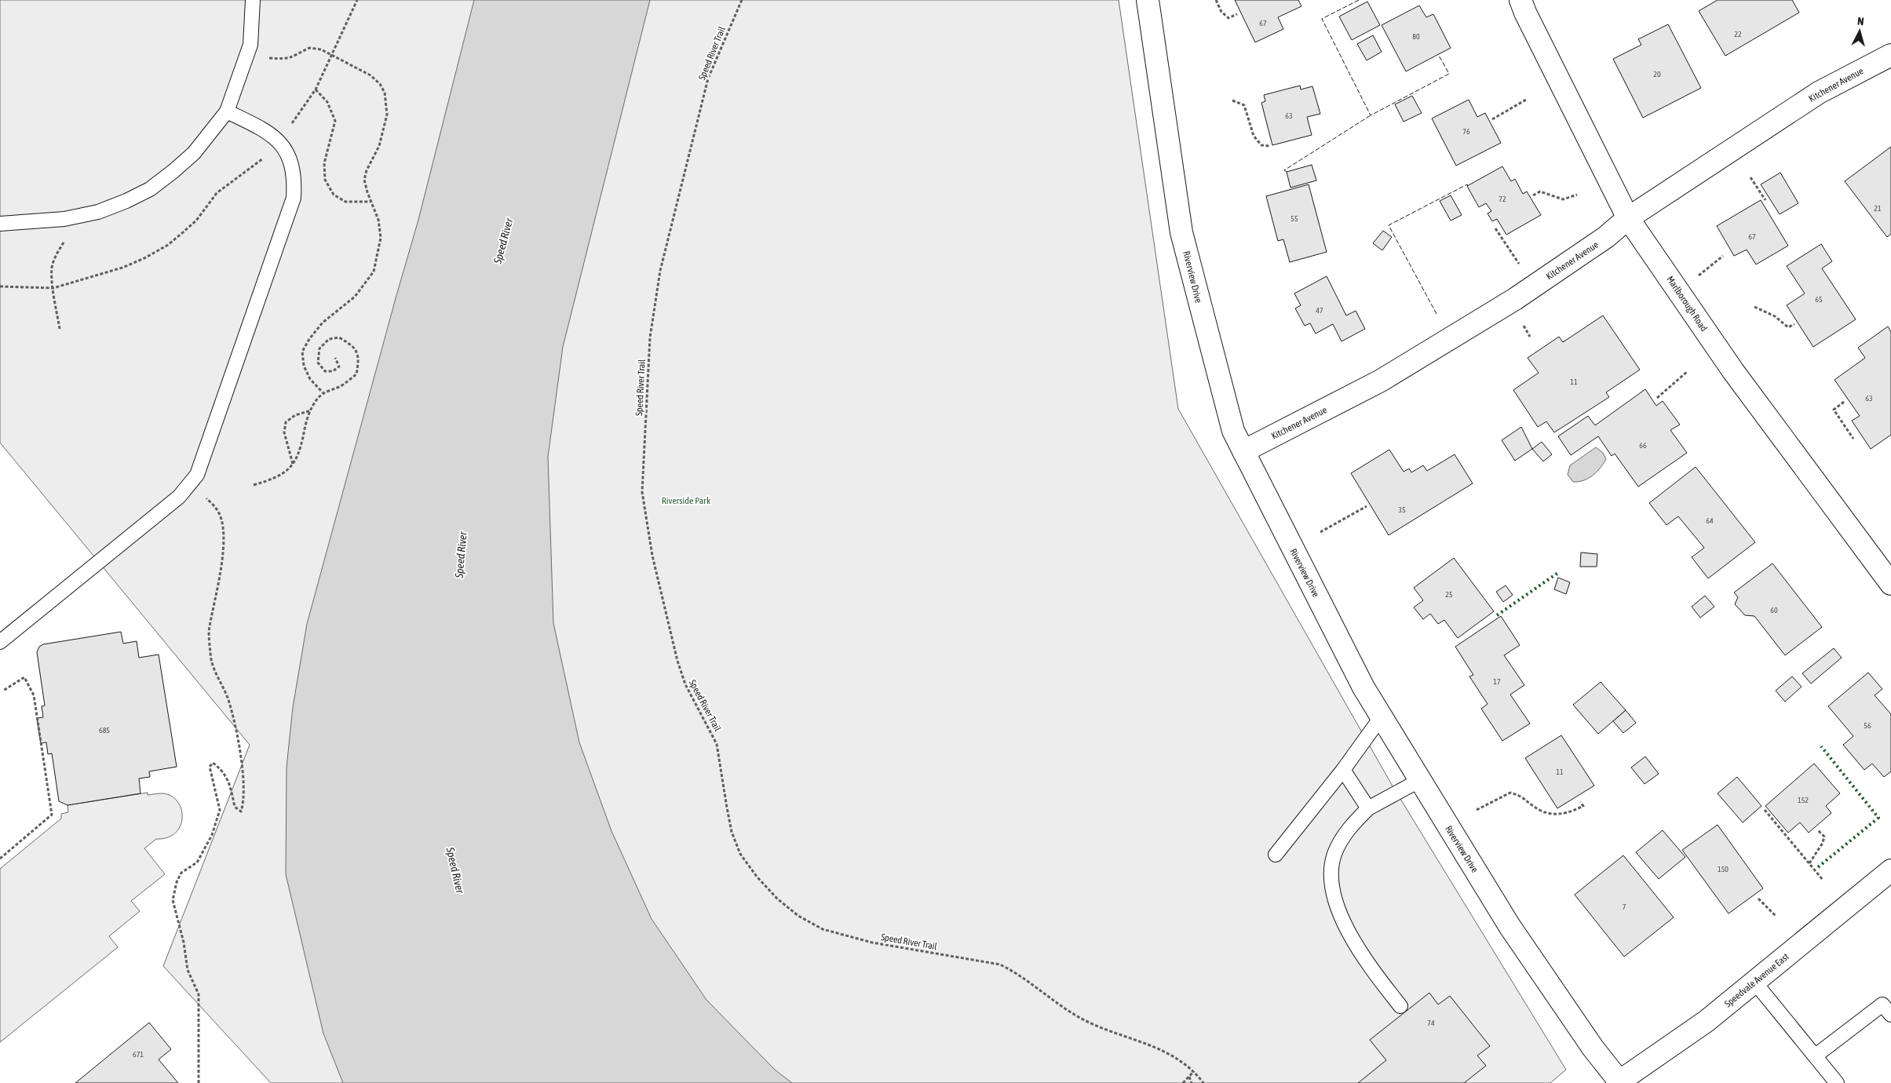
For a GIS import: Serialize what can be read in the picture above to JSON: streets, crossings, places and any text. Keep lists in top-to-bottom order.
{
  "streets": {
    "street": [
      "Kitchener Avenue",
      "Riverview Drive",
      "Marlborough Road",
      "Speedvale Avenue East"
    ],
    "path": ["Speed River Trail"]
  },
  "crossings": [
    ["Kitchener Avenue", "Riverview Drive"],
    ["Kitchener Avenue", "Marlborough Road"],
    ["Riverview Drive", "Speedvale Avenue East"]
  ],
  "water": ["Speed River"],
  "parks": ["Riverside Park"],
  "house_numbers": [
    "67",
    "22",
    "80",
    "20",
    "63",
    "76",
    "72",
    "21",
    "55",
    "67",
    "65",
    "47",
    "11",
    "63",
    "66",
    "35",
    "64",
    "25",
    "60",
    "17",
    "56",
    "685",
    "11",
    "152",
    "150",
    "7",
    "74",
    "671"
  ],
  "north": "top"
}
